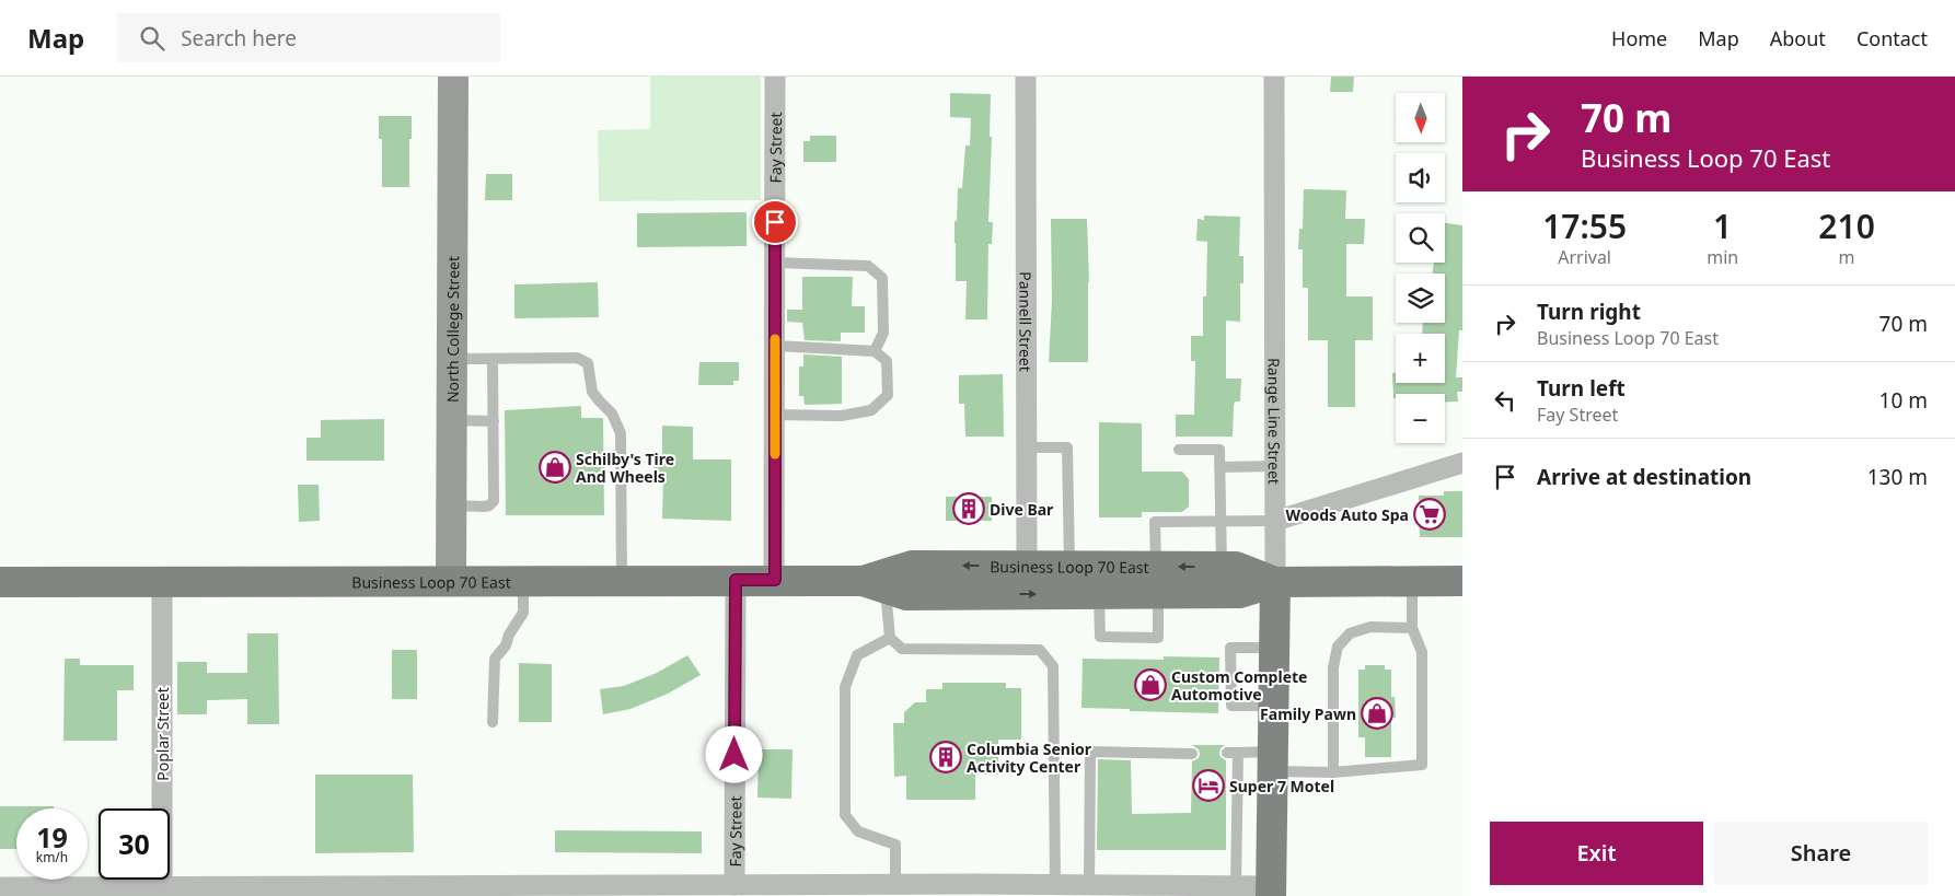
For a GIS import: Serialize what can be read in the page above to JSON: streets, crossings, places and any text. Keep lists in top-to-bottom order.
{
  "streets": {
    "main road": ["North College Street", "Range Line Street", "Business Loop 70 East"],
    "street": ["Fay Street", "Pannell Street", "Poplar Street"]
  },
  "crossings": [
    ["Fay Street", "Business Loop 70 East"],
    ["Pannell Street", "Business Loop 70 East"],
    ["North College Street", "Business Loop 70 East"],
    ["Range Line Street", "Business Loop 70 East"],
    ["Business Loop 70 East", "Poplar Street"]
  ],
  "places": {
    "shop": ["Schilby's Tire And Wheels", "Custom Complete Automotive", "Family Pawn"],
    "building": ["Dive Bar", "Columbia Senior Activity Center"],
    "supermarket": ["Woods Auto Spa"],
    "hotel": ["Super 7 Motel"]
  },
  "north": "bottom",
  "page": {
    "header": "Map",
    "search": "Search here",
    "nav": [
      "Home",
      "Map",
      "About",
      "Contact"
    ],
    "turn": ["70 m", "Business Loop 70 East"],
    "map_buttons": ["+", "−"],
    "eta": [
      "17:55",
      "Arrival",
      "1",
      "min",
      "210",
      "m"
    ],
    "list": [
      {
        "name": "Turn right",
        "note": "Business Loop 70 East",
        "value": "70 m"
      },
      {
        "name": "Turn left",
        "note": "Fay Street",
        "value": "10 m"
      },
      {
        "name": "Arrive at destination",
        "value": "130 m"
      }
    ],
    "speed": "19 km/h",
    "limit": "30",
    "buttons": ["Exit", "Share"]
  }
}
